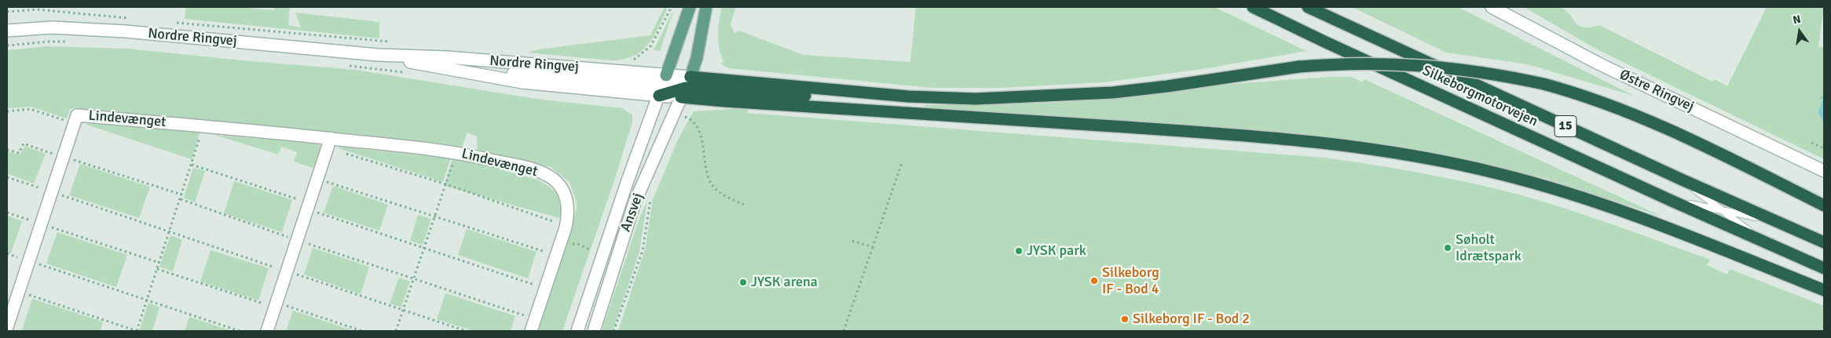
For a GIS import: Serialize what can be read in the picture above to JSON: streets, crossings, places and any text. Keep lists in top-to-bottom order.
{
  "streets": {
    "highway": ["Silkeborgmotorvejen", "15"],
    "street": [
      "Nordre Ringvej",
      "Østre Ringvej",
      "Lindevænget",
      "Ansvej"
    ]
  },
  "crossings": [
    ["Nordre Ringvej", "Ansvej"]
  ],
  "places": [
    "Søholt Idrætspark",
    "JYSK park",
    "Silkeborg IF - Bod 4",
    "JYSK arena",
    "Silkeborg IF - Bod 2"
  ],
  "north": "top"
}
